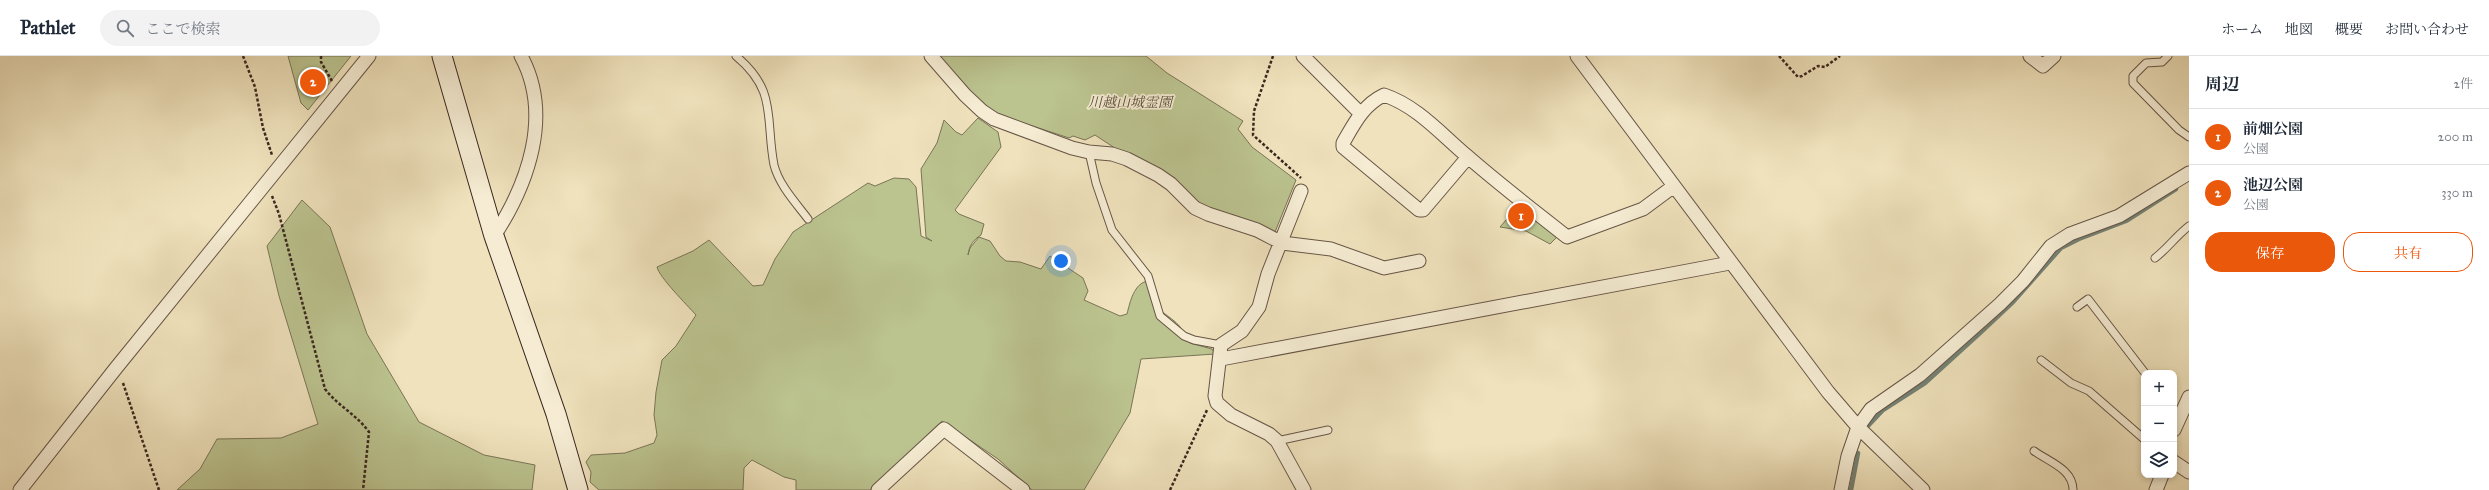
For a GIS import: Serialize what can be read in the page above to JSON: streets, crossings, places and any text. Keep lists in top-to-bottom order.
{
  "parks": ["川越山城霊園"],
  "page": {
    "header": "Pathlet",
    "search": "ここで検索",
    "nav": [
      "ホーム",
      "地図",
      "概要",
      "お問い合わせ"
    ],
    "heading": ["周辺", "2件"],
    "pins": ["2", "1"],
    "list": [
      {
        "mark": "1",
        "name": "前畑公園",
        "note": "公園",
        "value": "200 m"
      },
      {
        "mark": "2",
        "name": "池辺公園",
        "note": "公園",
        "value": "330 m"
      }
    ],
    "buttons": ["保存", "共有"],
    "map_buttons": ["+", "−"]
  }
}
